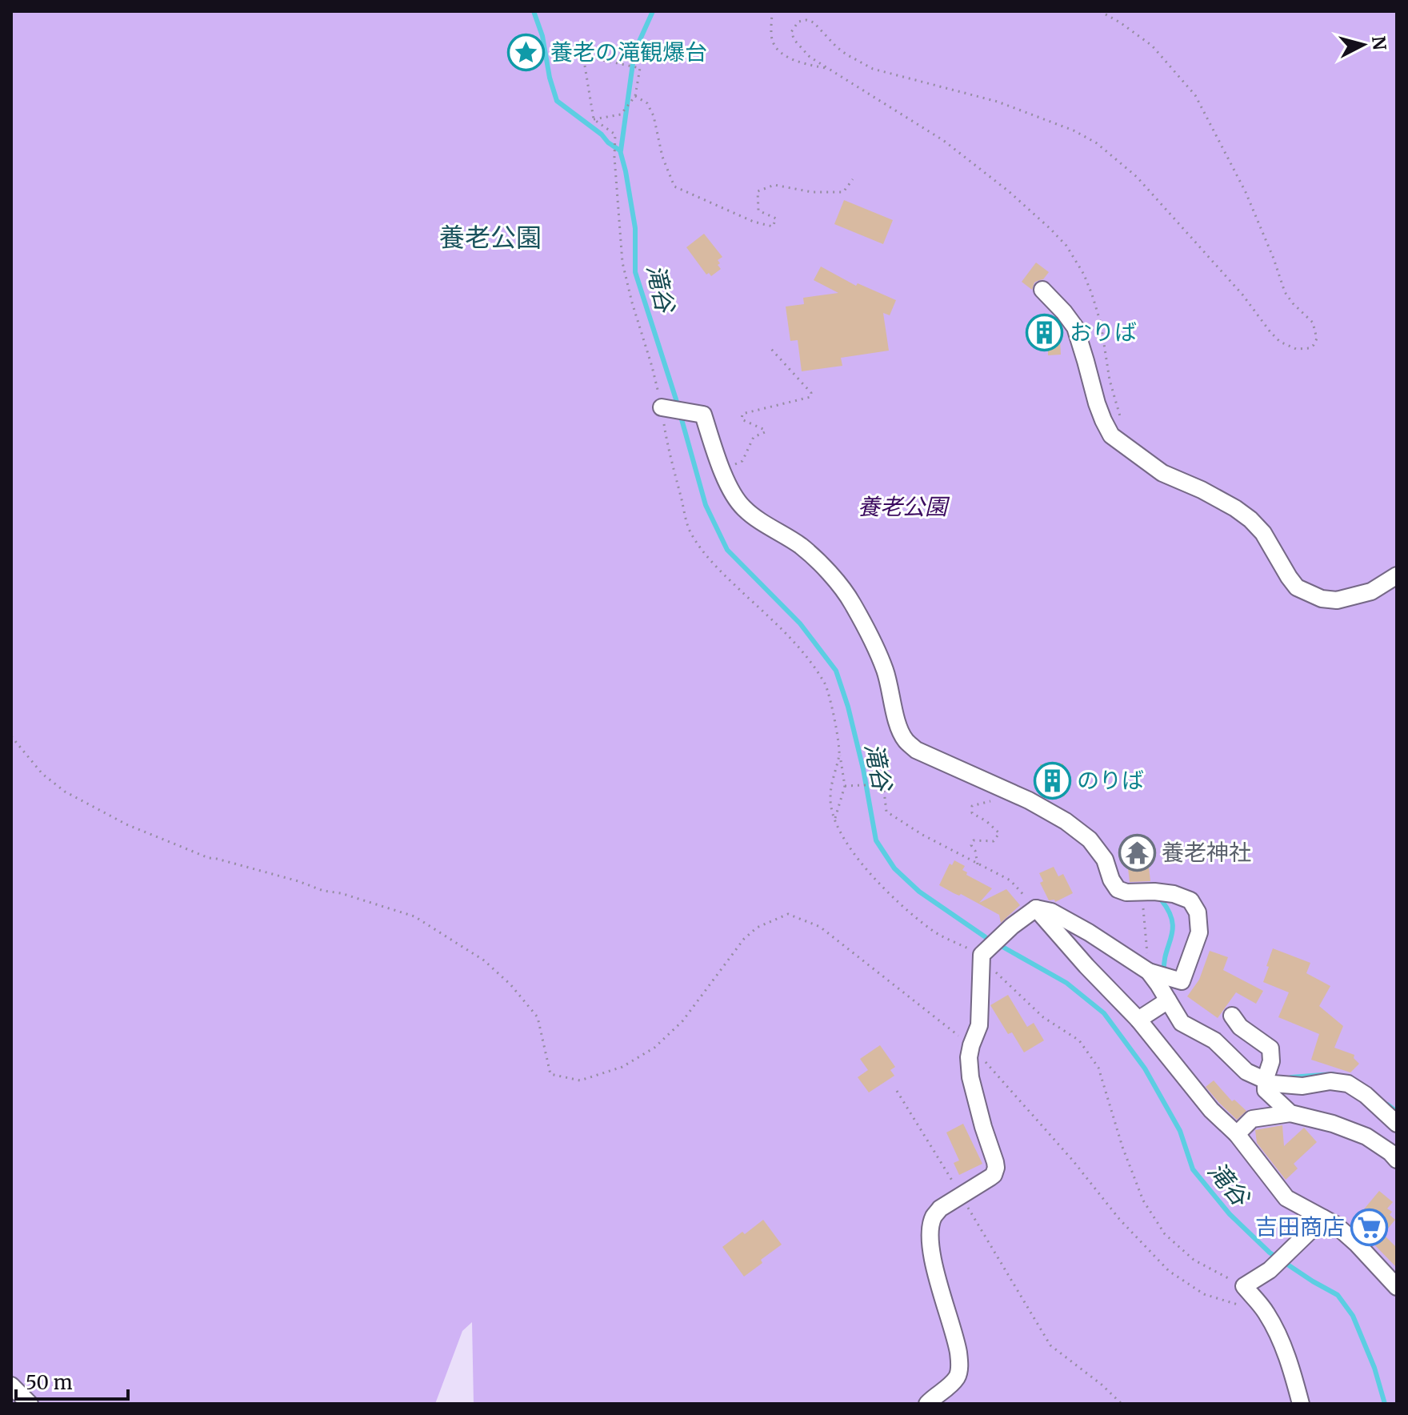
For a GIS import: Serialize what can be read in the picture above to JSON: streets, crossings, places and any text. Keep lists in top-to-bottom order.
{
  "districts": ["養老公園"],
  "water": ["滝谷"],
  "parks": ["養老公園"],
  "places": {
    "place": ["養老の滝観爆台"],
    "building": ["おりば", "のりば"],
    "temple": ["養老神社"],
    "supermarket": ["吉田商店"]
  },
  "scale_bar": "50 m",
  "north": "right"
}
